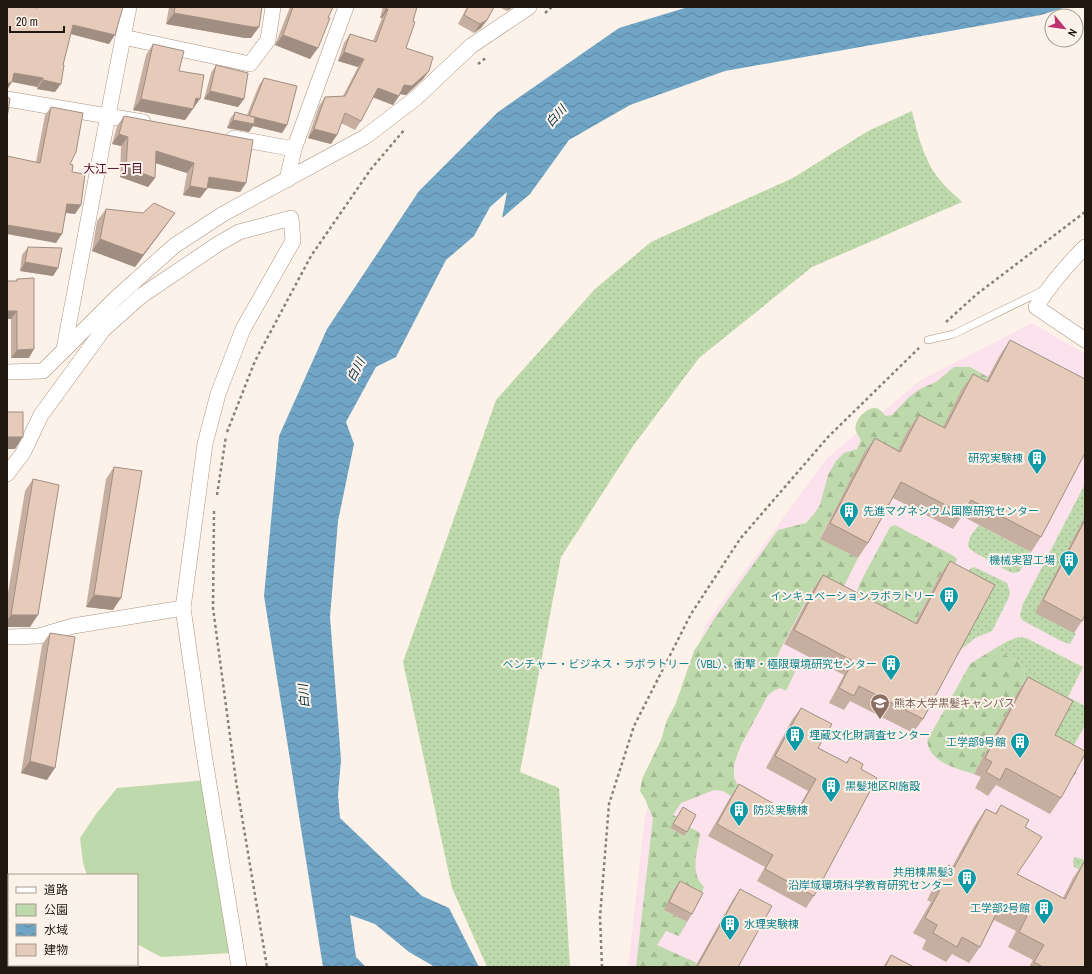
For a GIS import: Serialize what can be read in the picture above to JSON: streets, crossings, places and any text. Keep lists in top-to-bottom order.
{
  "districts": ["大江一丁目"],
  "water": ["白川"],
  "places": {
    "building": [
      "研究実験棟",
      "先進マグネシウム国際研究センター",
      "機械実習工場",
      "インキュベーションラボラトリー",
      "ベンチャー・ビジネス・ラボラトリー（VBL）、衝撃・極限環境研究センター",
      "埋蔵文化財調査センター",
      "工学部9号館",
      "黒髪地区RI施設",
      "防災実験棟",
      "共用棟黒髪3 沿岸域環境科学教育研究センター",
      "工学部2号館",
      "水理実験棟"
    ],
    "school or university": ["熊本大学黒髪キャンパス"]
  },
  "legend": [
    "道路",
    "公園",
    "水域",
    "建物"
  ],
  "scale_bar": "20 m",
  "north": "bottom right"
}
